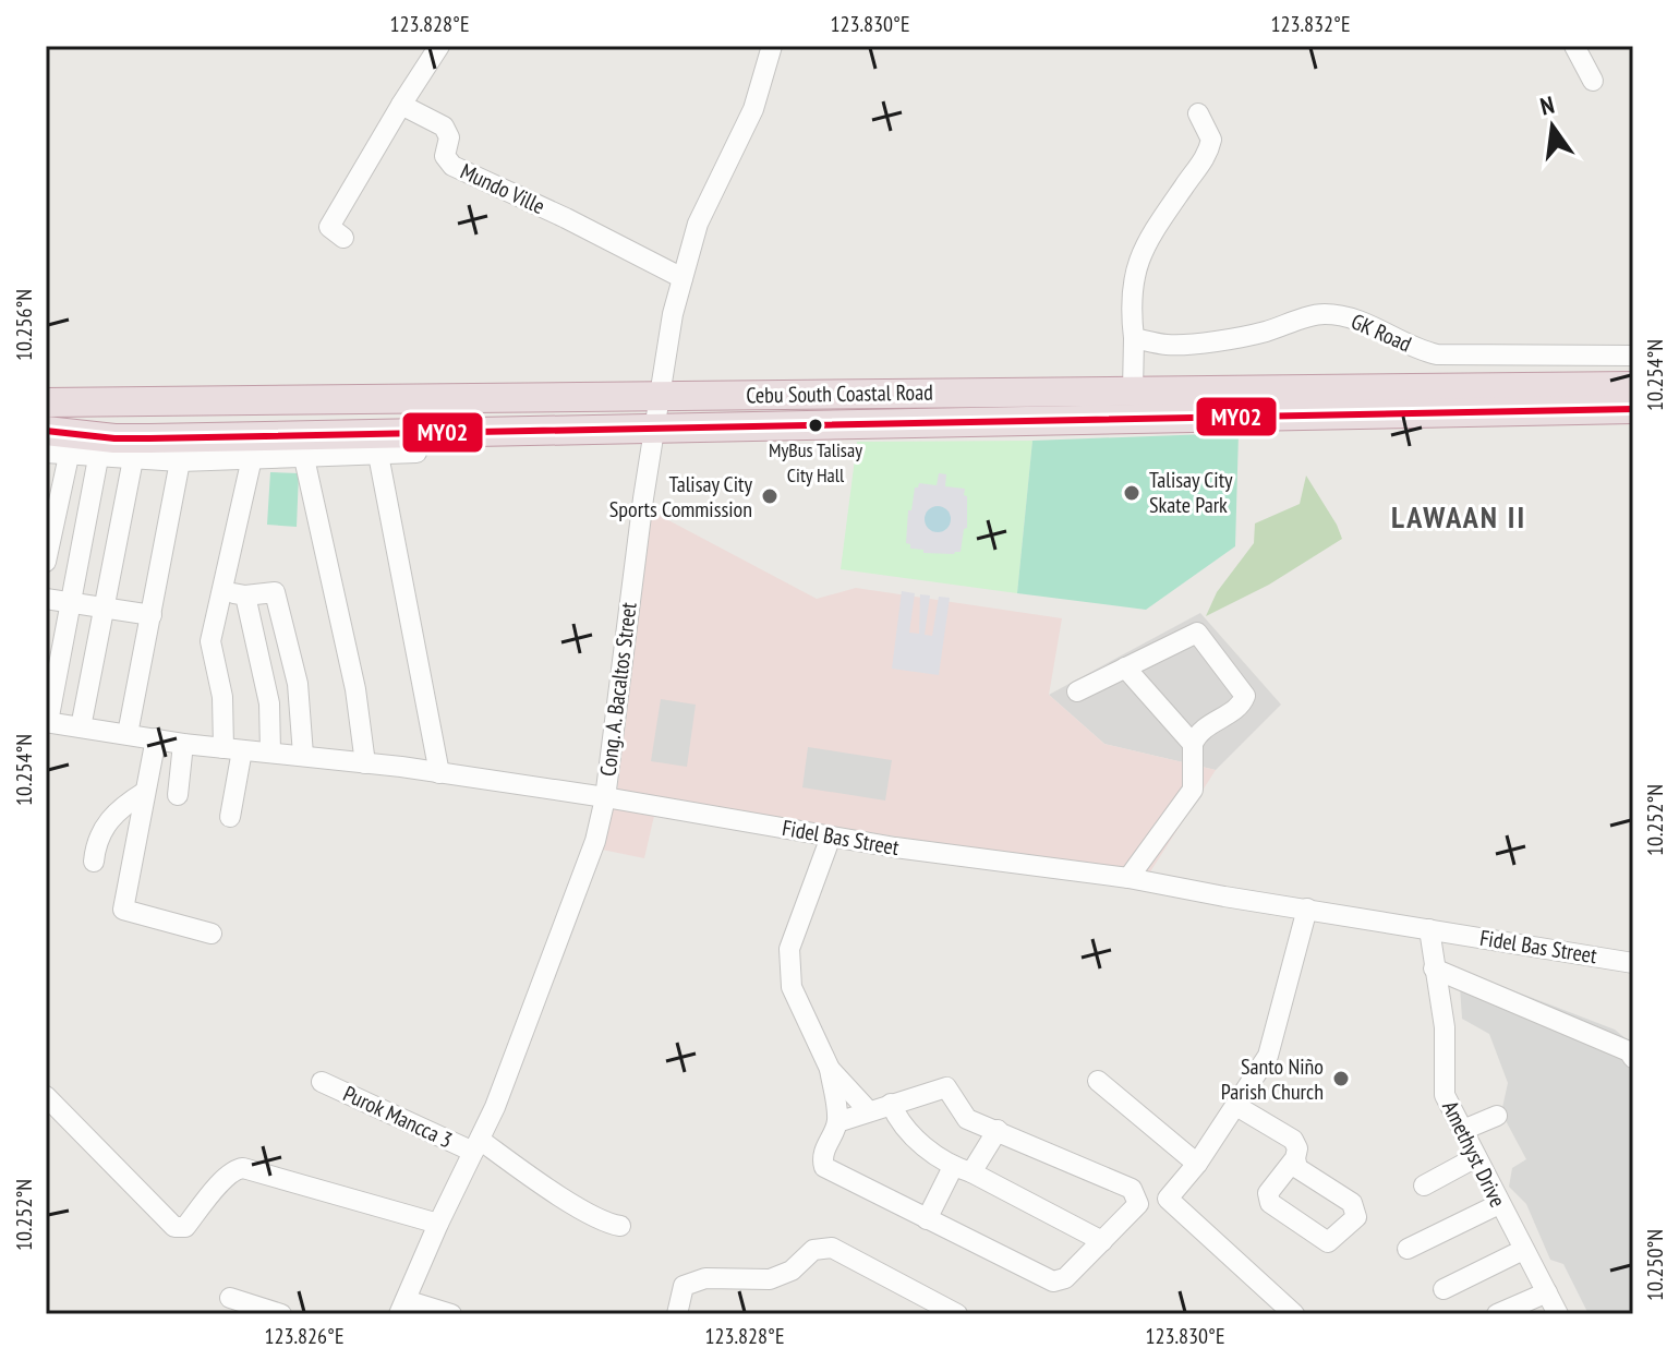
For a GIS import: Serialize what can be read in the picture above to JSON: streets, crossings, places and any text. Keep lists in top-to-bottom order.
{
  "streets": {
    "highway": ["Cebu South Coastal Road"],
    "street": [
      "Mundo Ville",
      "GK Road",
      "Cong. A. Bacaltos Street",
      "Fidel Bas Street",
      "Purok Mancca 3",
      "Amethyst Drive"
    ]
  },
  "crossings": [
    ["Mundo Ville", "Cong. A. Bacaltos Street"],
    ["Cebu South Coastal Road", "Cong. A. Bacaltos Street"],
    ["Cong. A. Bacaltos Street", "Fidel Bas Street"],
    ["Cong. A. Bacaltos Street", "Purok Mancca 3"],
    ["Fidel Bas Street", "Amethyst Drive"]
  ],
  "districts": ["LAWAAN II"],
  "places": [
    "MyBus Talisay City Hall",
    "Talisay City Skate Park",
    "Talisay City Sports Commission",
    "Santo Niño Parish Church"
  ],
  "lines": ["transit line MY02"],
  "north": "top",
  "coordinates": [
    "123.828°E",
    "123.830°E",
    "123.832°E",
    "10.256°N",
    "10.254°N",
    "10.252°N",
    "10.250°N",
    "123.826°E"
  ]
}
